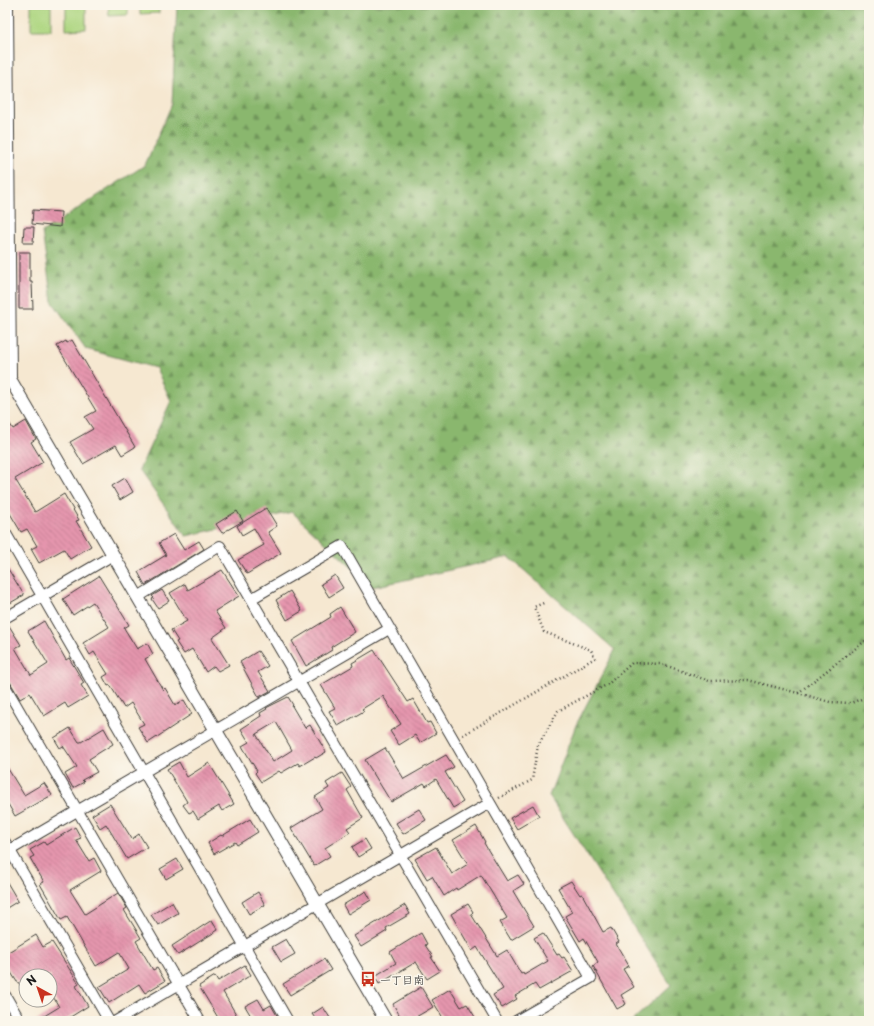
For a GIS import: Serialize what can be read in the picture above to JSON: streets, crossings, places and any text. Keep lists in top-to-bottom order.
{
  "places": {
    "bus stop": ["一丁目南"]
  },
  "north": "top left"
}
